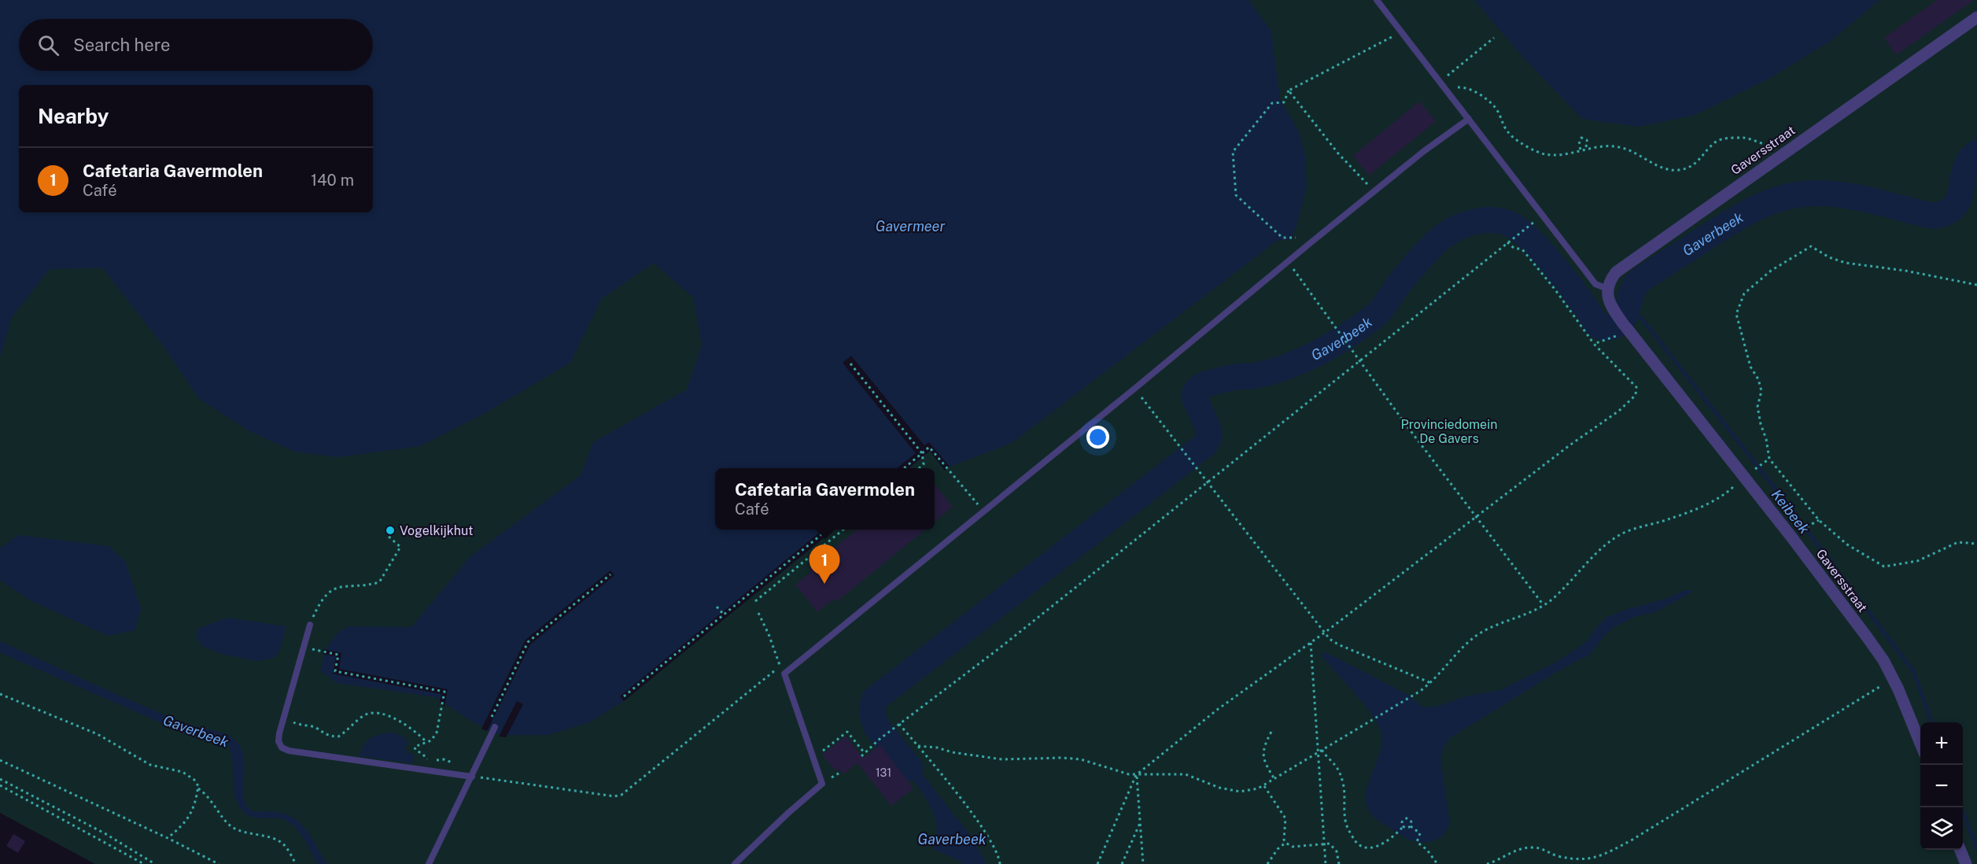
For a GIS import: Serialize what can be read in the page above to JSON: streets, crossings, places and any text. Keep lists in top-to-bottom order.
{
  "streets": {
    "street": ["Gaversstraat"]
  },
  "water": ["Gavermeer", "Gaverbeek", "Keibeek"],
  "parks": ["Provinciedomein De Gavers"],
  "places": ["Vogelkijkhut"],
  "house_numbers": ["131"],
  "page": {
    "search": "Search here",
    "heading": "Nearby",
    "list": [
      {
        "mark": "1",
        "name": "Cafetaria Gavermolen",
        "note": "Café",
        "value": "140 m"
      }
    ],
    "popup": ["Cafetaria Gavermolen", "Café"],
    "pins": "1",
    "map_buttons": ["+", "−"]
  }
}
